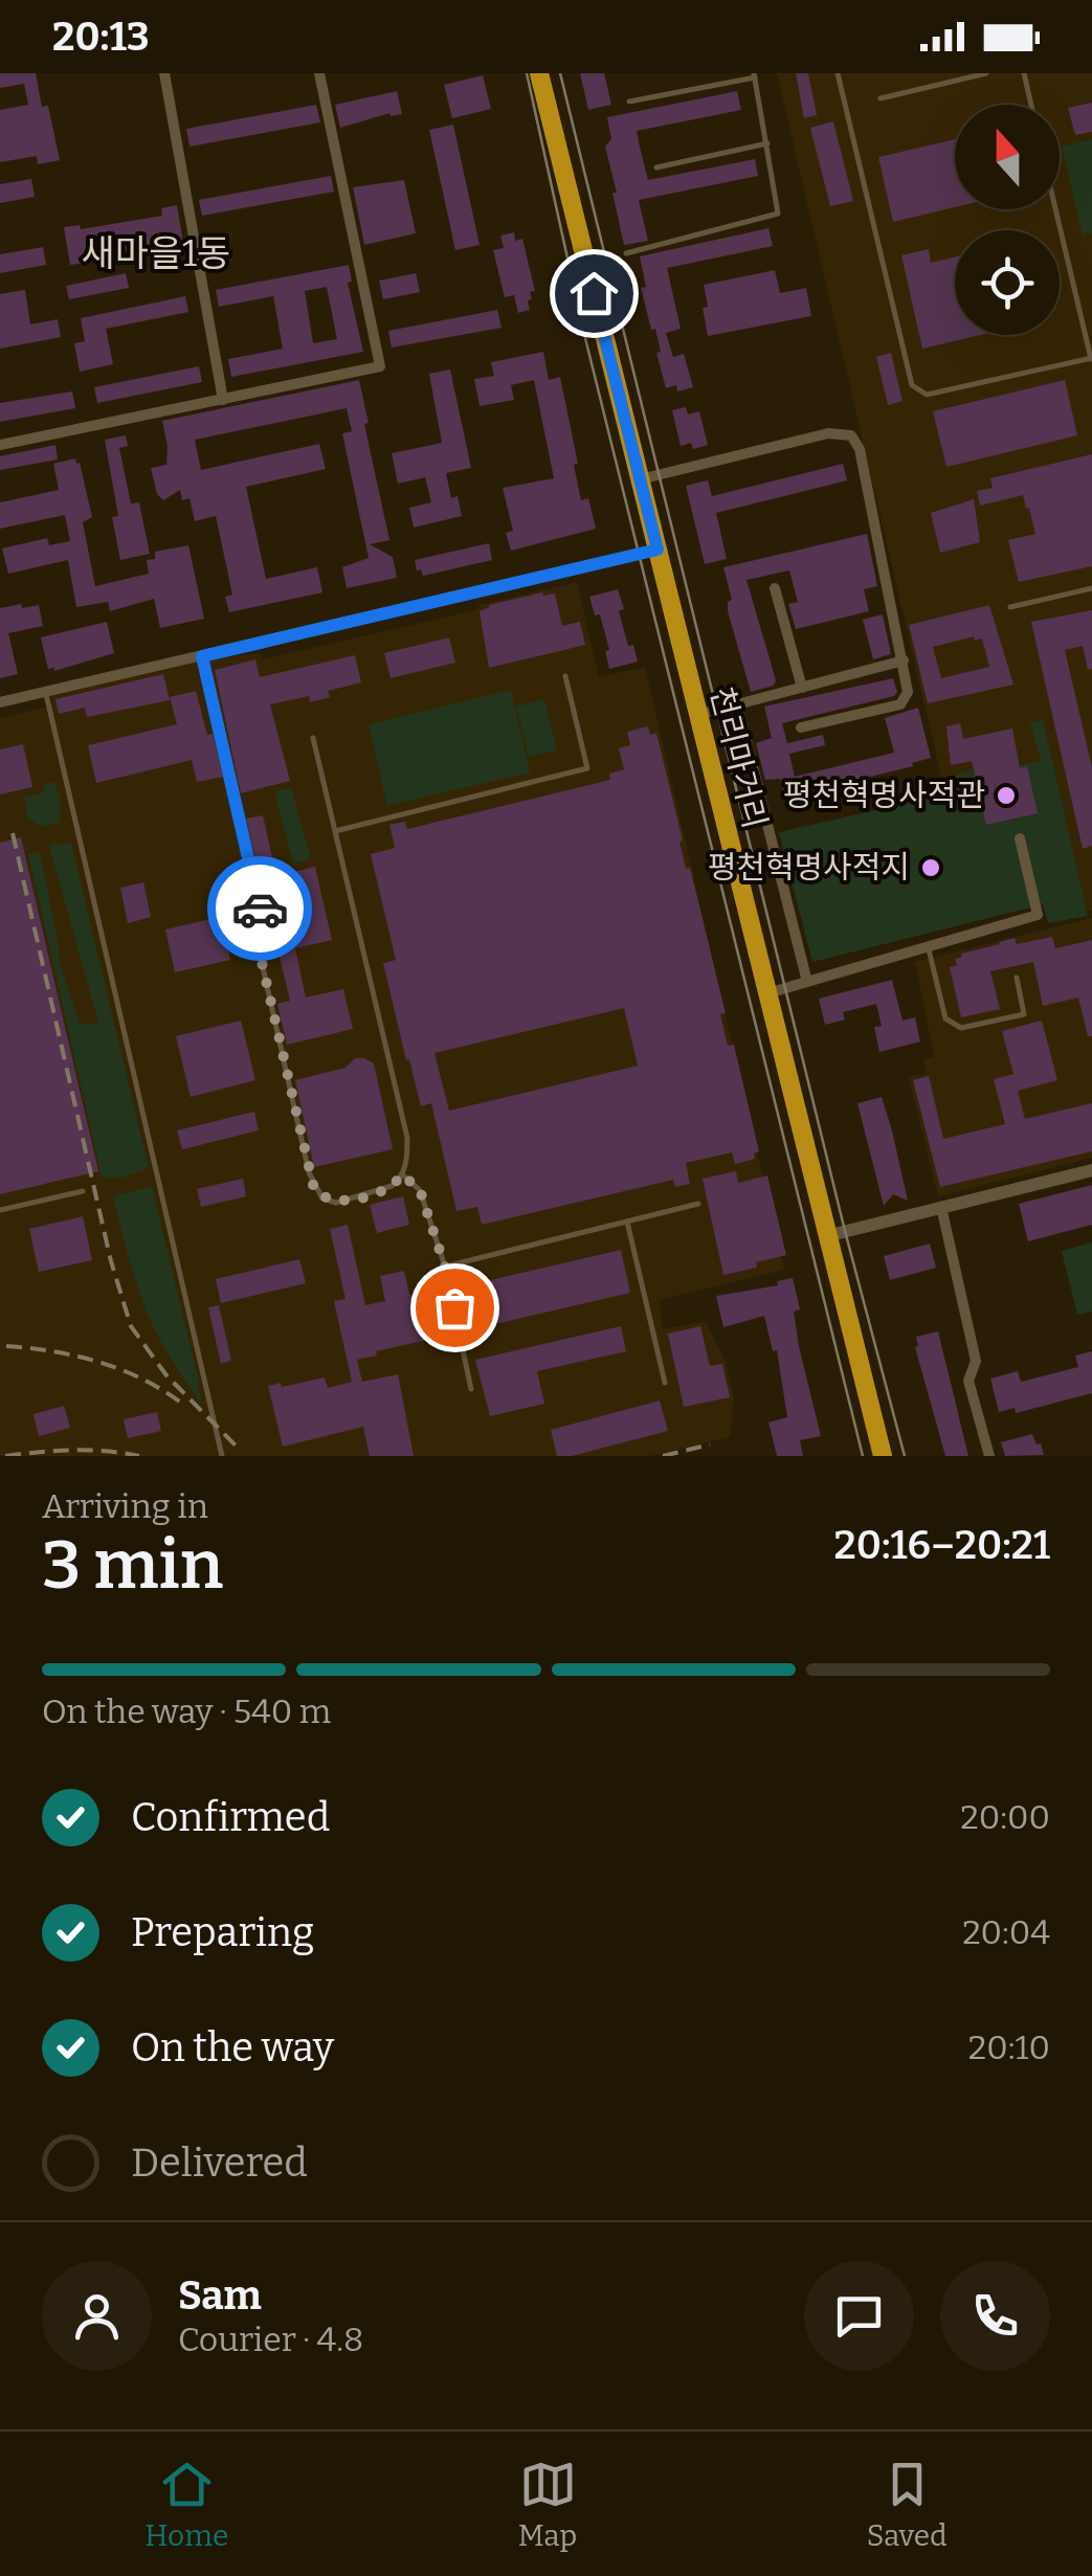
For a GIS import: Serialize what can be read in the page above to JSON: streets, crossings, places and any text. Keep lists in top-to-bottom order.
{
  "streets": {
    "highway": ["천리마거리"]
  },
  "districts": ["새마을1동"],
  "places": ["평천혁명사적관", "평천혁명사적지"],
  "north": "top",
  "page": {
    "status": "20:13",
    "heading": ["3 min", "Arriving in", "20:16–20:21"],
    "panel": ["Sam", "Courier · 4.8"],
    "bar": "On the way · 540 m",
    "list": [
      ["Confirmed", "20:00"],
      ["Preparing", "20:04"],
      ["On the way", "20:10"],
      "Delivered"
    ],
    "tabs": ["Home", "Map", "Saved"]
  }
}
